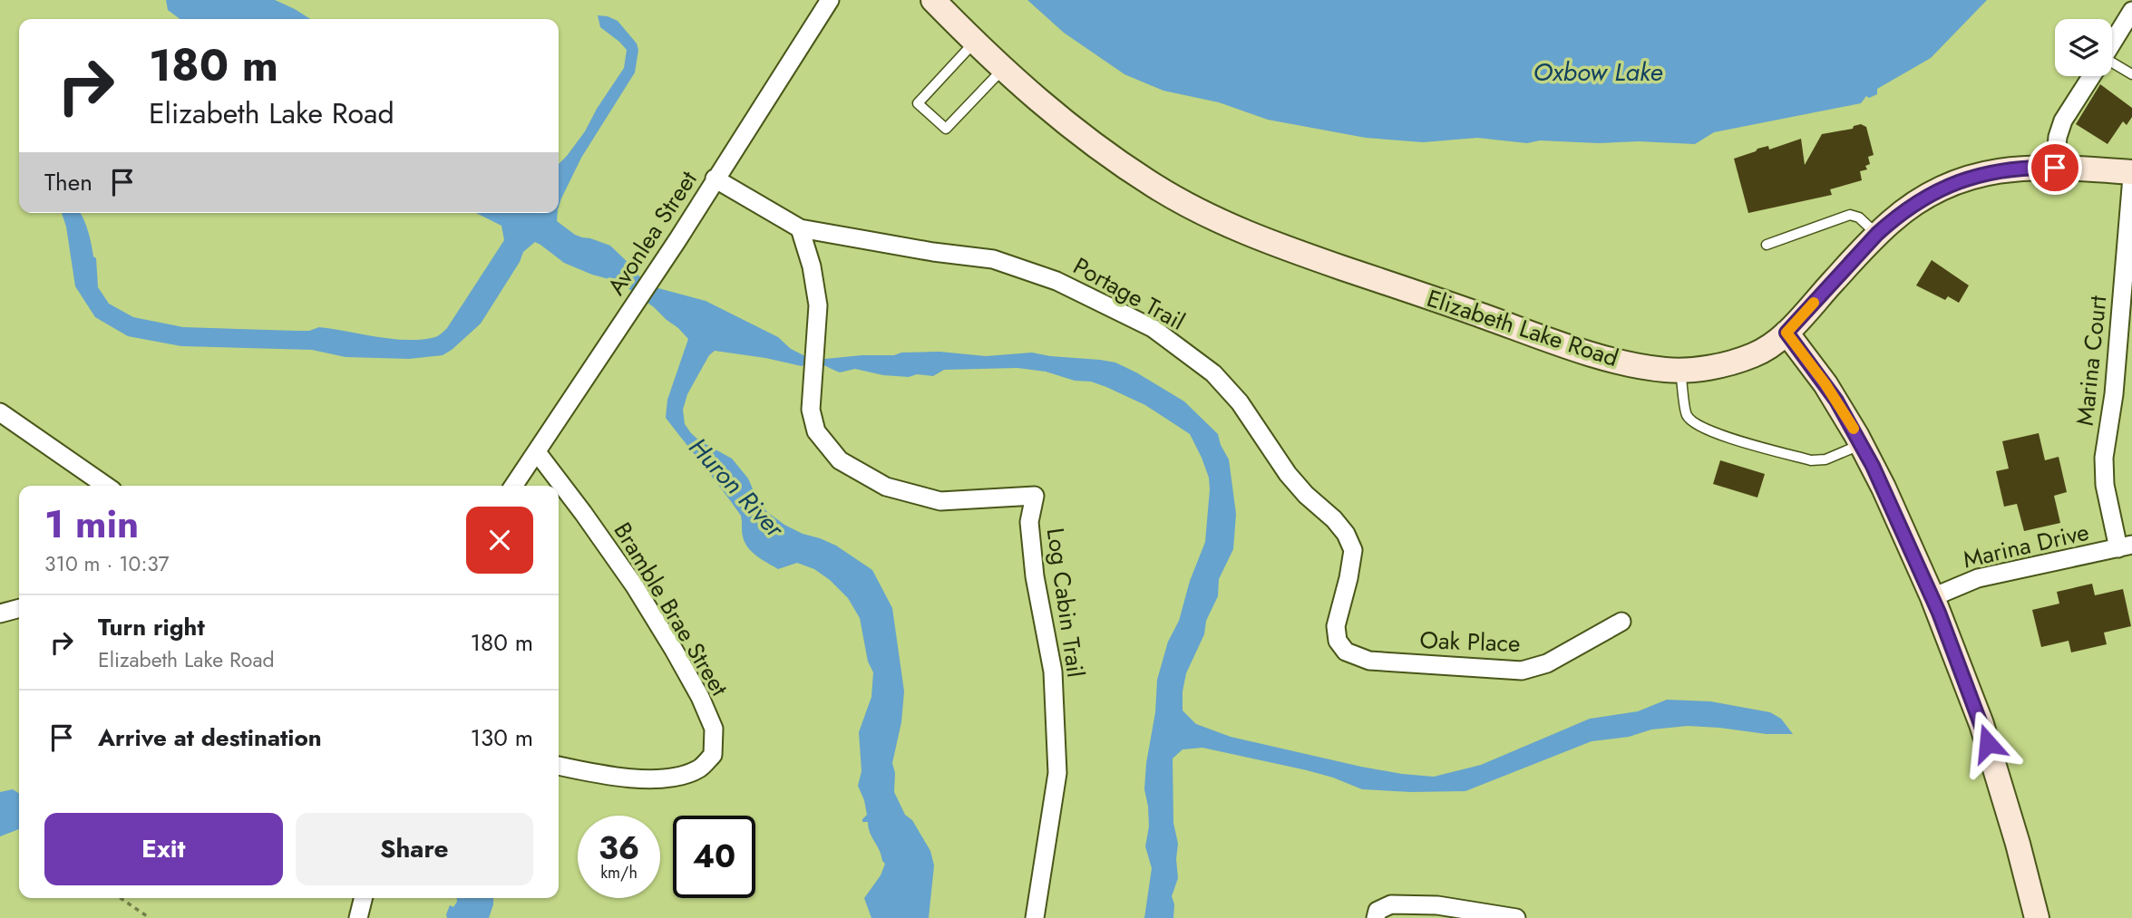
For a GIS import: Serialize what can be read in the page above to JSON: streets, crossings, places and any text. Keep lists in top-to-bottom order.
{
  "streets": {
    "street": [
      "Avonlea Street",
      "Portage Trail",
      "Elizabeth Lake Road",
      "Marina Court",
      "Marina Drive",
      "Log Cabin Trail",
      "Bramble Brae Street",
      "Oak Place"
    ]
  },
  "crossings": [
    ["Avonlea Street", "Bramble Brae Street"],
    ["Portage Trail", "Log Cabin Trail"],
    ["Portage Trail", "Oak Place"],
    ["Elizabeth Lake Road", "Marina Court"],
    ["Marina Court", "Marina Drive"]
  ],
  "water": ["Oxbow Lake", "Huron River"],
  "page": {
    "turn": ["180 m", "Elizabeth Lake Road"],
    "then": "Then",
    "heading": ["1 min", "310 m · 10:37"],
    "list": [
      {
        "name": "Turn right",
        "note": "Elizabeth Lake Road",
        "value": "180 m"
      },
      {
        "name": "Arrive at destination",
        "value": "130 m"
      }
    ],
    "buttons": ["Exit", "Share"],
    "speed": "36 km/h",
    "limit": "40"
  }
}
